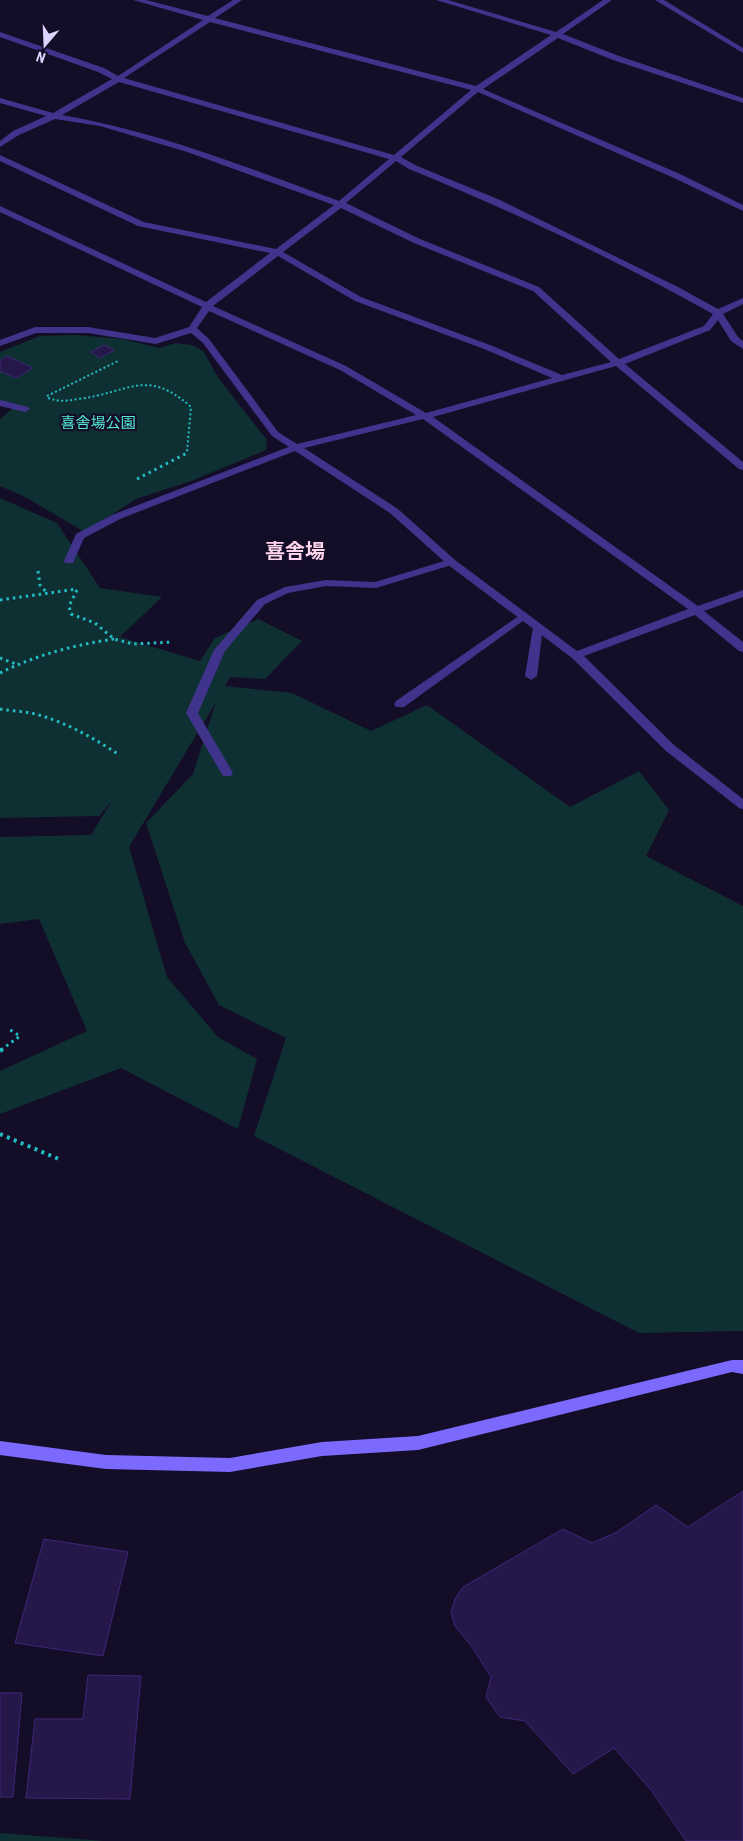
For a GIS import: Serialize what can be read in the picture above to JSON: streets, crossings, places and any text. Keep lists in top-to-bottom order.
{
  "districts": ["喜舎場"],
  "parks": ["喜舎場公園"],
  "north": "bottom"
}
